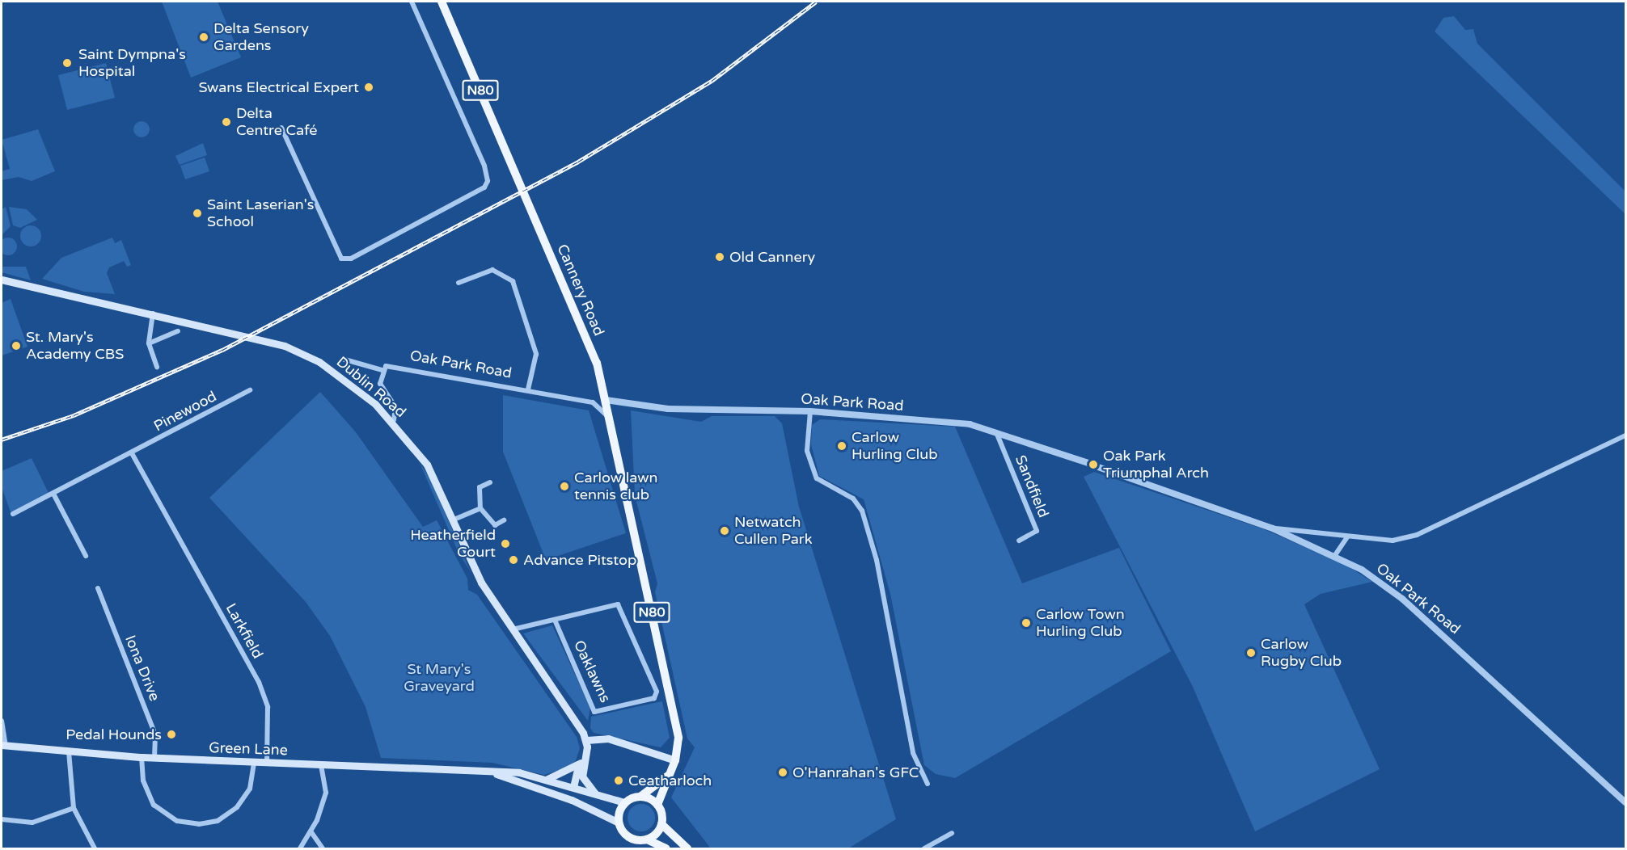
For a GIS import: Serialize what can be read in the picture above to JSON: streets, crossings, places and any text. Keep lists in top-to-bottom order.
{
  "streets": {
    "main road": [
      "N80",
      "Cannery Road",
      "Dublin Road",
      "Green Lane"
    ],
    "street": [
      "Oak Park Road",
      "Pinewood",
      "Sandfield",
      "Larkfield",
      "Iona Drive",
      "Oaklawns"
    ]
  },
  "crossings": [
    ["N80", "Cannery Road"],
    ["N80", "Oak Park Road"],
    ["Cannery Road", "Oak Park Road"],
    ["Oak Park Road", "Sandfield"],
    ["Dublin Road", "Oaklawns"],
    ["Pinewood", "Larkfield"],
    ["Larkfield", "Green Lane"],
    ["Iona Drive", "Green Lane"]
  ],
  "parks": ["St Mary's Graveyard"],
  "places": [
    "Delta Sensory Gardens",
    "Saint Dympna's Hospital",
    "Swans Electrical Expert",
    "Delta Centre Café",
    "Saint Laserian's School",
    "Old Cannery",
    "St. Mary's Academy CBS",
    "Carlow Hurling Club",
    "Oak Park Triumphal Arch",
    "Carlow lawn tennis club",
    "Netwatch Cullen Park",
    "Heatherfield Court",
    "Advance Pitstop",
    "Carlow Town Hurling Club",
    "Carlow Rugby Club",
    "Pedal Hounds",
    "O'Hanrahan's GFC",
    "Ceatharloch"
  ]
}
